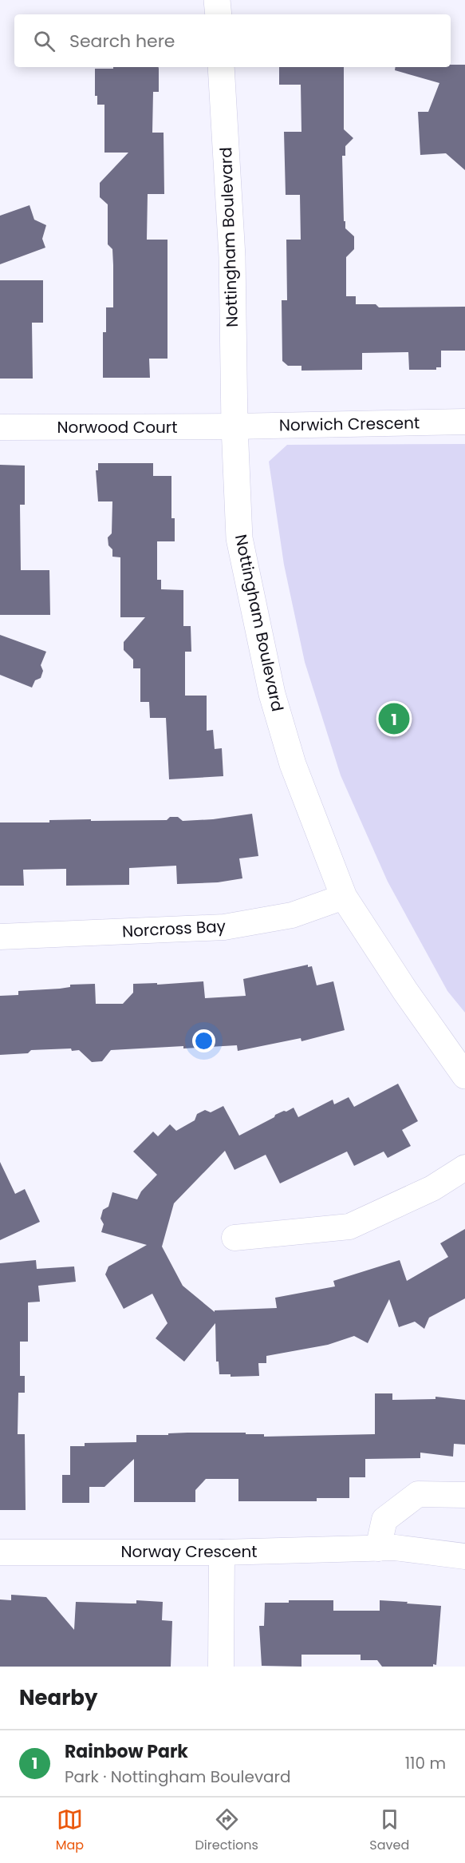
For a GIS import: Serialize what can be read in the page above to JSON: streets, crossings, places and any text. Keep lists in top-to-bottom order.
{
  "streets": {
    "street": [
      "Nottingham Boulevard",
      "Norwich Crescent",
      "Norwood Court",
      "Norcross Bay",
      "Norway Crescent"
    ]
  },
  "crossings": [
    ["Nottingham Boulevard", "Norwich Crescent"],
    ["Nottingham Boulevard", "Norwood Court"],
    ["Nottingham Boulevard", "Norcross Bay"],
    ["Norwich Crescent", "Norwood Court"]
  ],
  "page": {
    "search": "Search here",
    "pins": "1",
    "heading": "Nearby",
    "list": [
      {
        "mark": "1",
        "name": "Rainbow Park",
        "note": "Park · Nottingham Boulevard",
        "value": "110 m"
      }
    ],
    "nav": ["Map", "Directions", "Saved"]
  }
}
